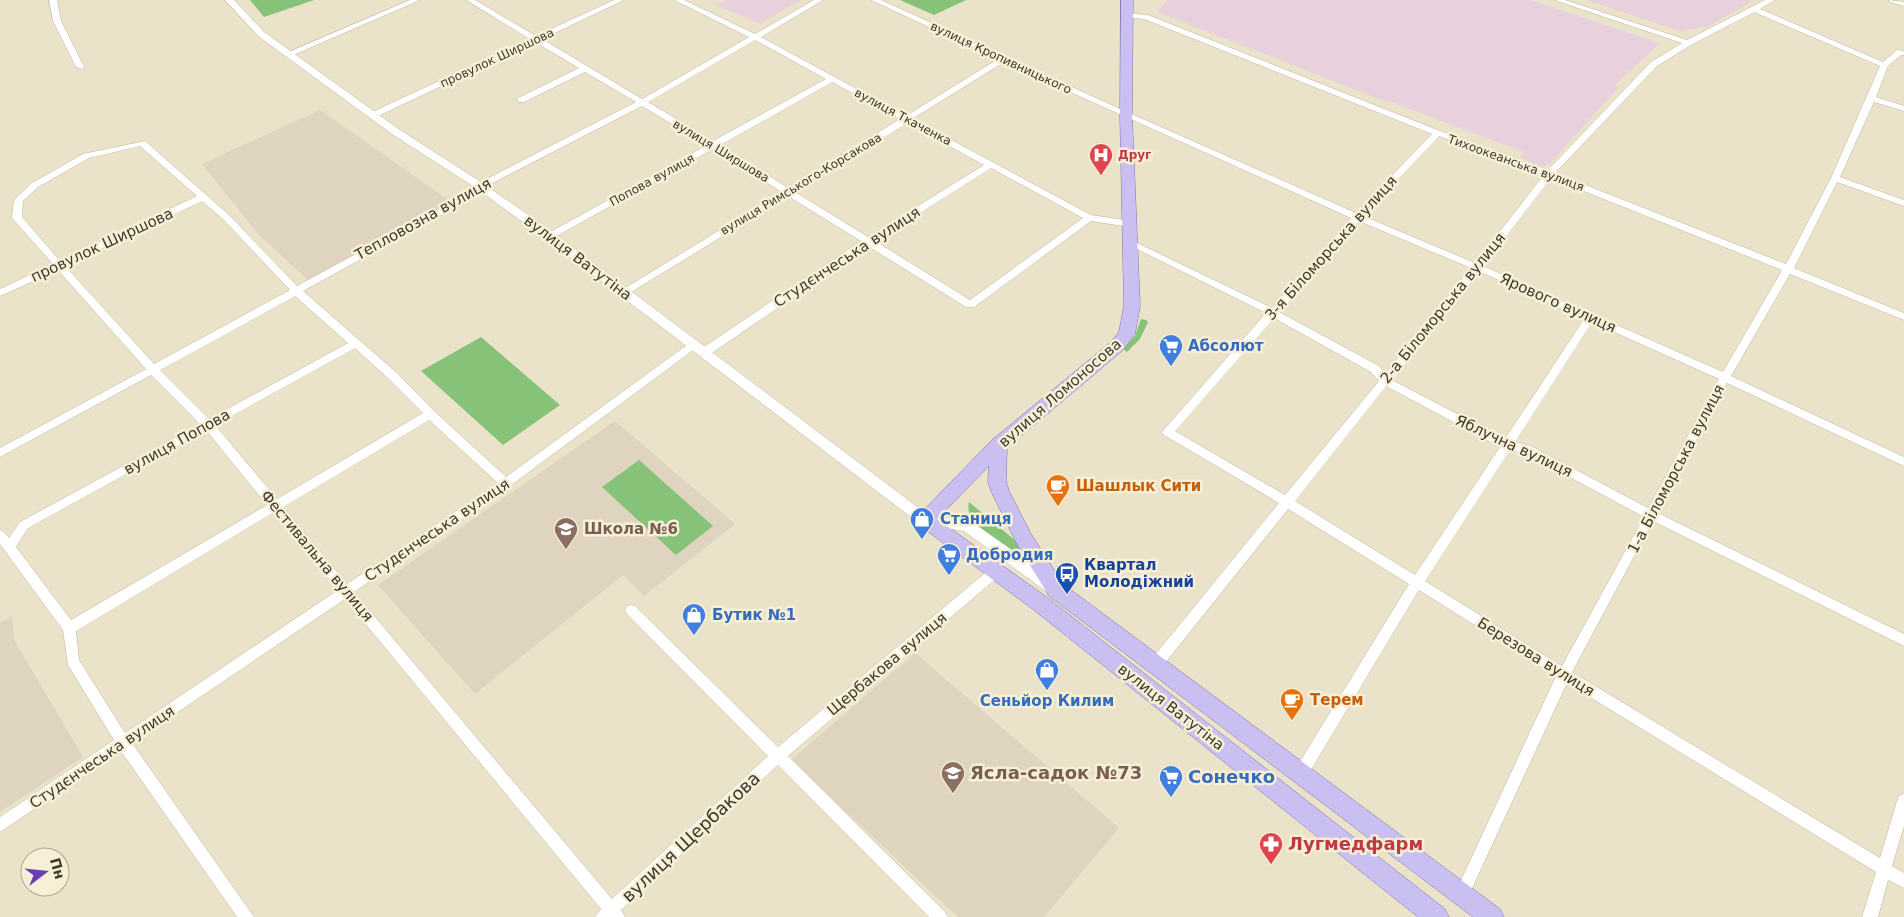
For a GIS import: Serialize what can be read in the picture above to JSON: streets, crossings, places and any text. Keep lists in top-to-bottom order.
{
  "streets": {
    "main road": ["вулиця Ватутіна", "вулиця Ломоносова"],
    "street": [
      "провулок Ширшова",
      "вулиця Кропивницького",
      "вулиця Ткаченка",
      "вулиця Ширшова",
      "Тихоокеанська вулиця",
      "Попова вулиця",
      "вулиця Римського-Корсакова",
      "Тепловозна вулиця",
      "3-я Біломорська вулиця",
      "Студєнчеська вулиця",
      "Ярового вулиця",
      "2-а Біломорська вулиця",
      "вулиця Попова",
      "Яблучна вулиця",
      "1-а Біломорська вулиця",
      "Фестивальна вулиця",
      "Березова вулиця",
      "Щербакова вулиця",
      "вулиця Щербакова"
    ]
  },
  "crossings": [
    ["провулок Ширшова", "вулиця Ширшова"],
    ["провулок Ширшова", "вулиця Ватутіна"],
    ["провулок Ширшова", "Фестивальна вулиця"],
    ["вулиця Кропивницького", "вулиця Римського-Корсакова"],
    ["вулиця Кропивницького", "Ярового вулиця"],
    ["вулиця Кропивницького", "вулиця Ломоносова"],
    ["вулиця Ткаченка", "вулиця Ширшова"],
    ["вулиця Ткаченка", "Попова вулиця"],
    ["вулиця Ткаченка", "вулиця Римського-Корсакова"],
    ["вулиця Ткаченка", "Тепловозна вулиця"],
    ["вулиця Ткаченка", "Студєнчеська вулиця"],
    ["вулиця Ткаченка", "вулиця Ломоносова"],
    ["вулиця Ширшова", "Попова вулиця"],
    ["вулиця Ширшова", "вулиця Римського-Корсакова"],
    ["вулиця Ширшова", "Тепловозна вулиця"],
    ["вулиця Ширшова", "Студєнчеська вулиця"],
    ["Тихоокеанська вулиця", "3-я Біломорська вулиця"],
    ["Тихоокеанська вулиця", "2-а Біломорська вулиця"],
    ["Тихоокеанська вулиця", "вулиця Ломоносова"],
    ["Тихоокеанська вулиця", "1-а Біломорська вулиця"],
    ["Попова вулиця", "вулиця Ватутіна"],
    ["вулиця Римського-Корсакова", "вулиця Ватутіна"],
    ["Тепловозна вулиця", "вулиця Ватутіна"],
    ["Тепловозна вулиця", "Фестивальна вулиця"],
    ["3-я Біломорська вулиця", "Ярового вулиця"],
    ["3-я Біломорська вулиця", "Яблучна вулиця"],
    ["3-я Біломорська вулиця", "Березова вулиця"],
    ["Студєнчеська вулиця", "вулиця Ватутіна"],
    ["Студєнчеська вулиця", "Фестивальна вулиця"],
    ["вулиця Ватутіна", "2-а Біломорська вулиця"],
    ["вулиця Ватутіна", "вулиця Ломоносова"],
    ["вулиця Ватутіна", "1-а Біломорська вулиця"],
    ["вулиця Ватутіна", "Щербакова вулиця"],
    ["Ярового вулиця", "2-а Біломорська вулиця"],
    ["Ярового вулиця", "вулиця Ломоносова"],
    ["Ярового вулиця", "1-а Біломорська вулиця"],
    ["2-а Біломорська вулиця", "Яблучна вулиця"],
    ["2-а Біломорська вулиця", "Березова вулиця"],
    ["вулиця Ломоносова", "Яблучна вулиця"],
    ["вулиця Попова", "Фестивальна вулиця"],
    ["Яблучна вулиця", "1-а Біломорська вулиця"],
    ["1-а Біломорська вулиця", "Березова вулиця"],
    ["Фестивальна вулиця", "вулиця Щербакова"],
    ["Щербакова вулиця", "вулиця Щербакова"]
  ],
  "places": {
    "hospital": ["Друг"],
    "supermarket": ["Абсолют", "Добродия", "Сонечко"],
    "cafe": ["Шашлык Сити", "Терем"],
    "shop": ["Станиця", "Бутик №1", "Сеньйор Килим"],
    "school or university": ["Школа №6", "Ясла-садок №73"],
    "bus stop": ["Квартал Молодіжний"],
    "pharmacy": ["Лугмедфарм"]
  },
  "north": "right"
}
